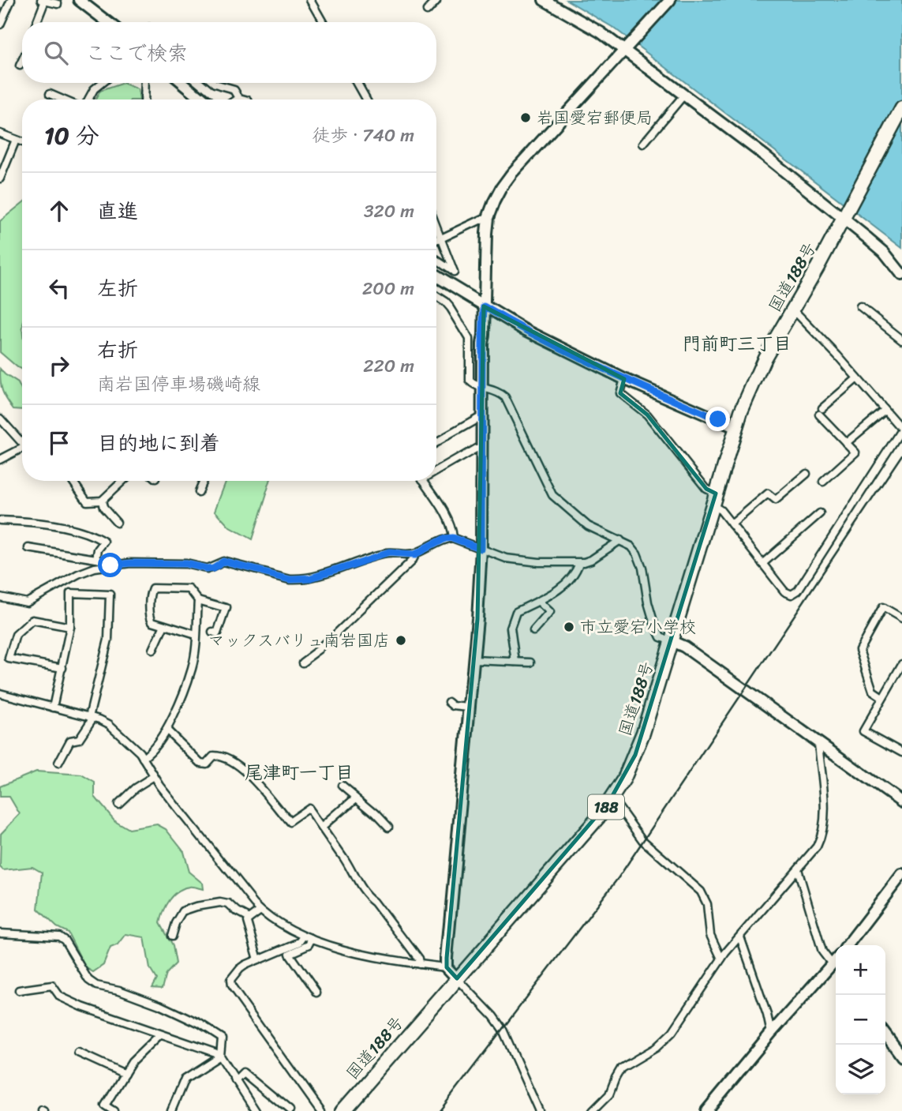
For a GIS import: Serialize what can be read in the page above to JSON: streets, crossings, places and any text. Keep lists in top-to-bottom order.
{
  "streets": {
    "highway": ["国道188号", "188"]
  },
  "districts": ["門前町三丁目", "尾津町一丁目"],
  "places": ["岩国愛宕郵便局", "市立愛宕小学校", "マックスバリュ南岩国店"],
  "page": {
    "search": "ここで検索",
    "heading": ["10 分", "徒歩 · 740 m"],
    "list": [
      ["直進", "320 m"],
      ["左折", "200 m"],
      ["右折", "南岩国停車場磯崎線", "220 m"],
      "目的地に到着"
    ],
    "map_buttons": ["+", "−"]
  }
}
